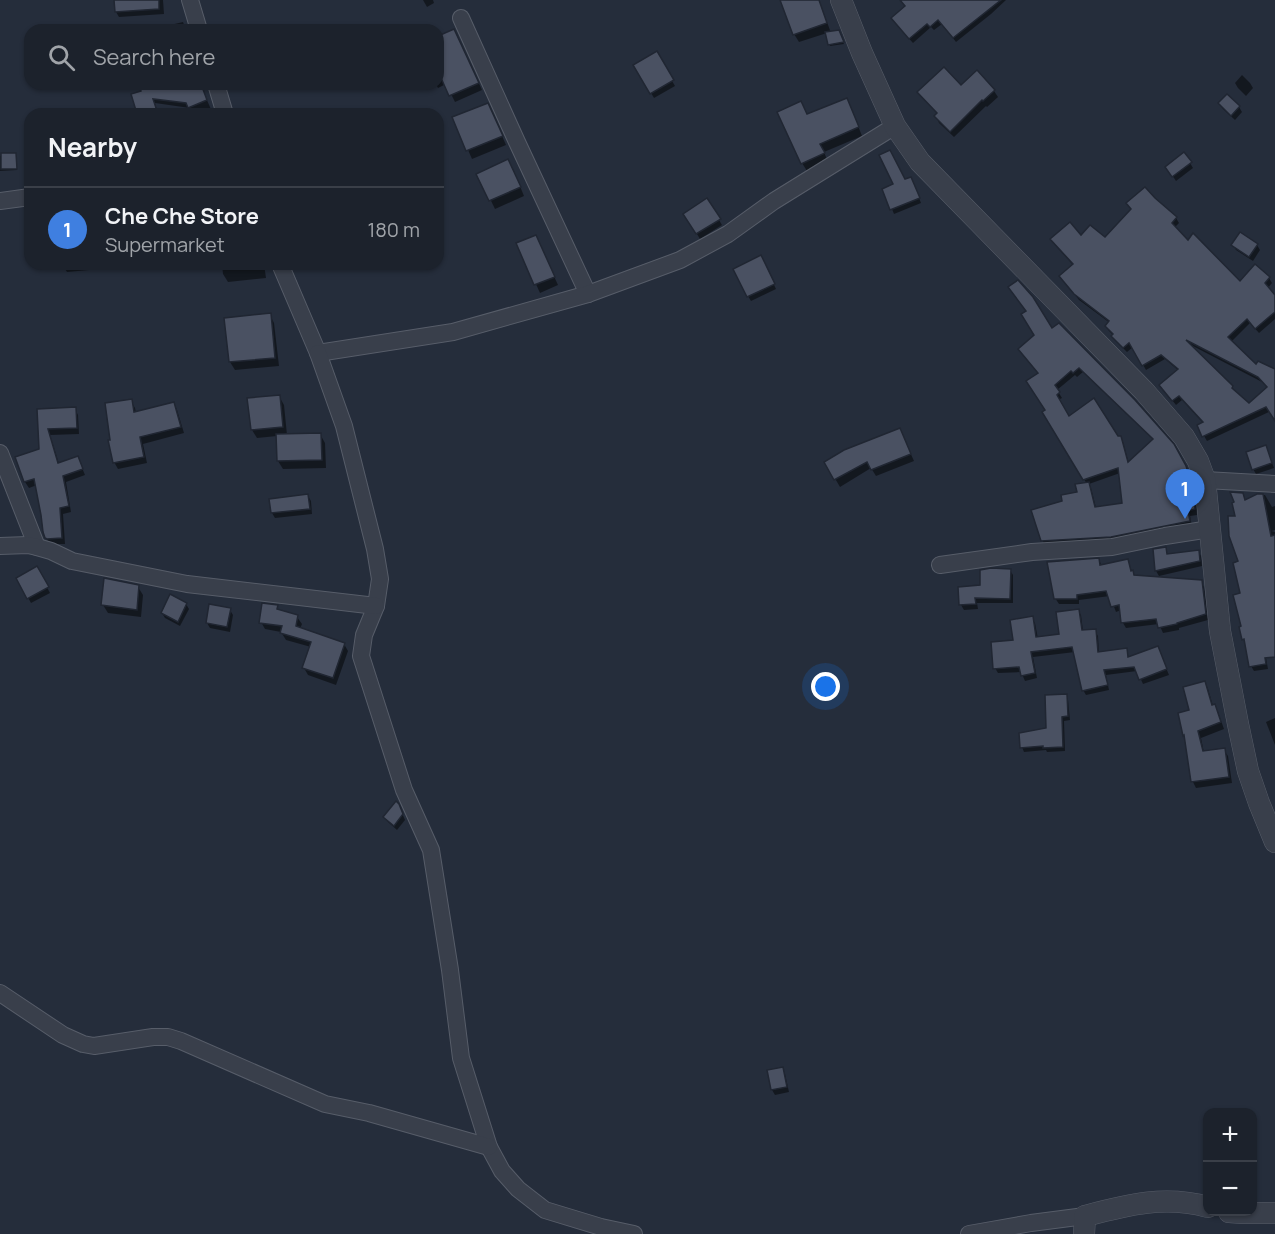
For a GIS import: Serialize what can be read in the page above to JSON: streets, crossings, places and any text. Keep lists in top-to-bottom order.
{
  "page": {
    "search": "Search here",
    "heading": "Nearby",
    "list": [
      {
        "mark": "1",
        "name": "Che Che Store",
        "note": "Supermarket",
        "value": "180 m"
      }
    ],
    "pins": "1",
    "map_buttons": ["+", "−"]
  }
}
